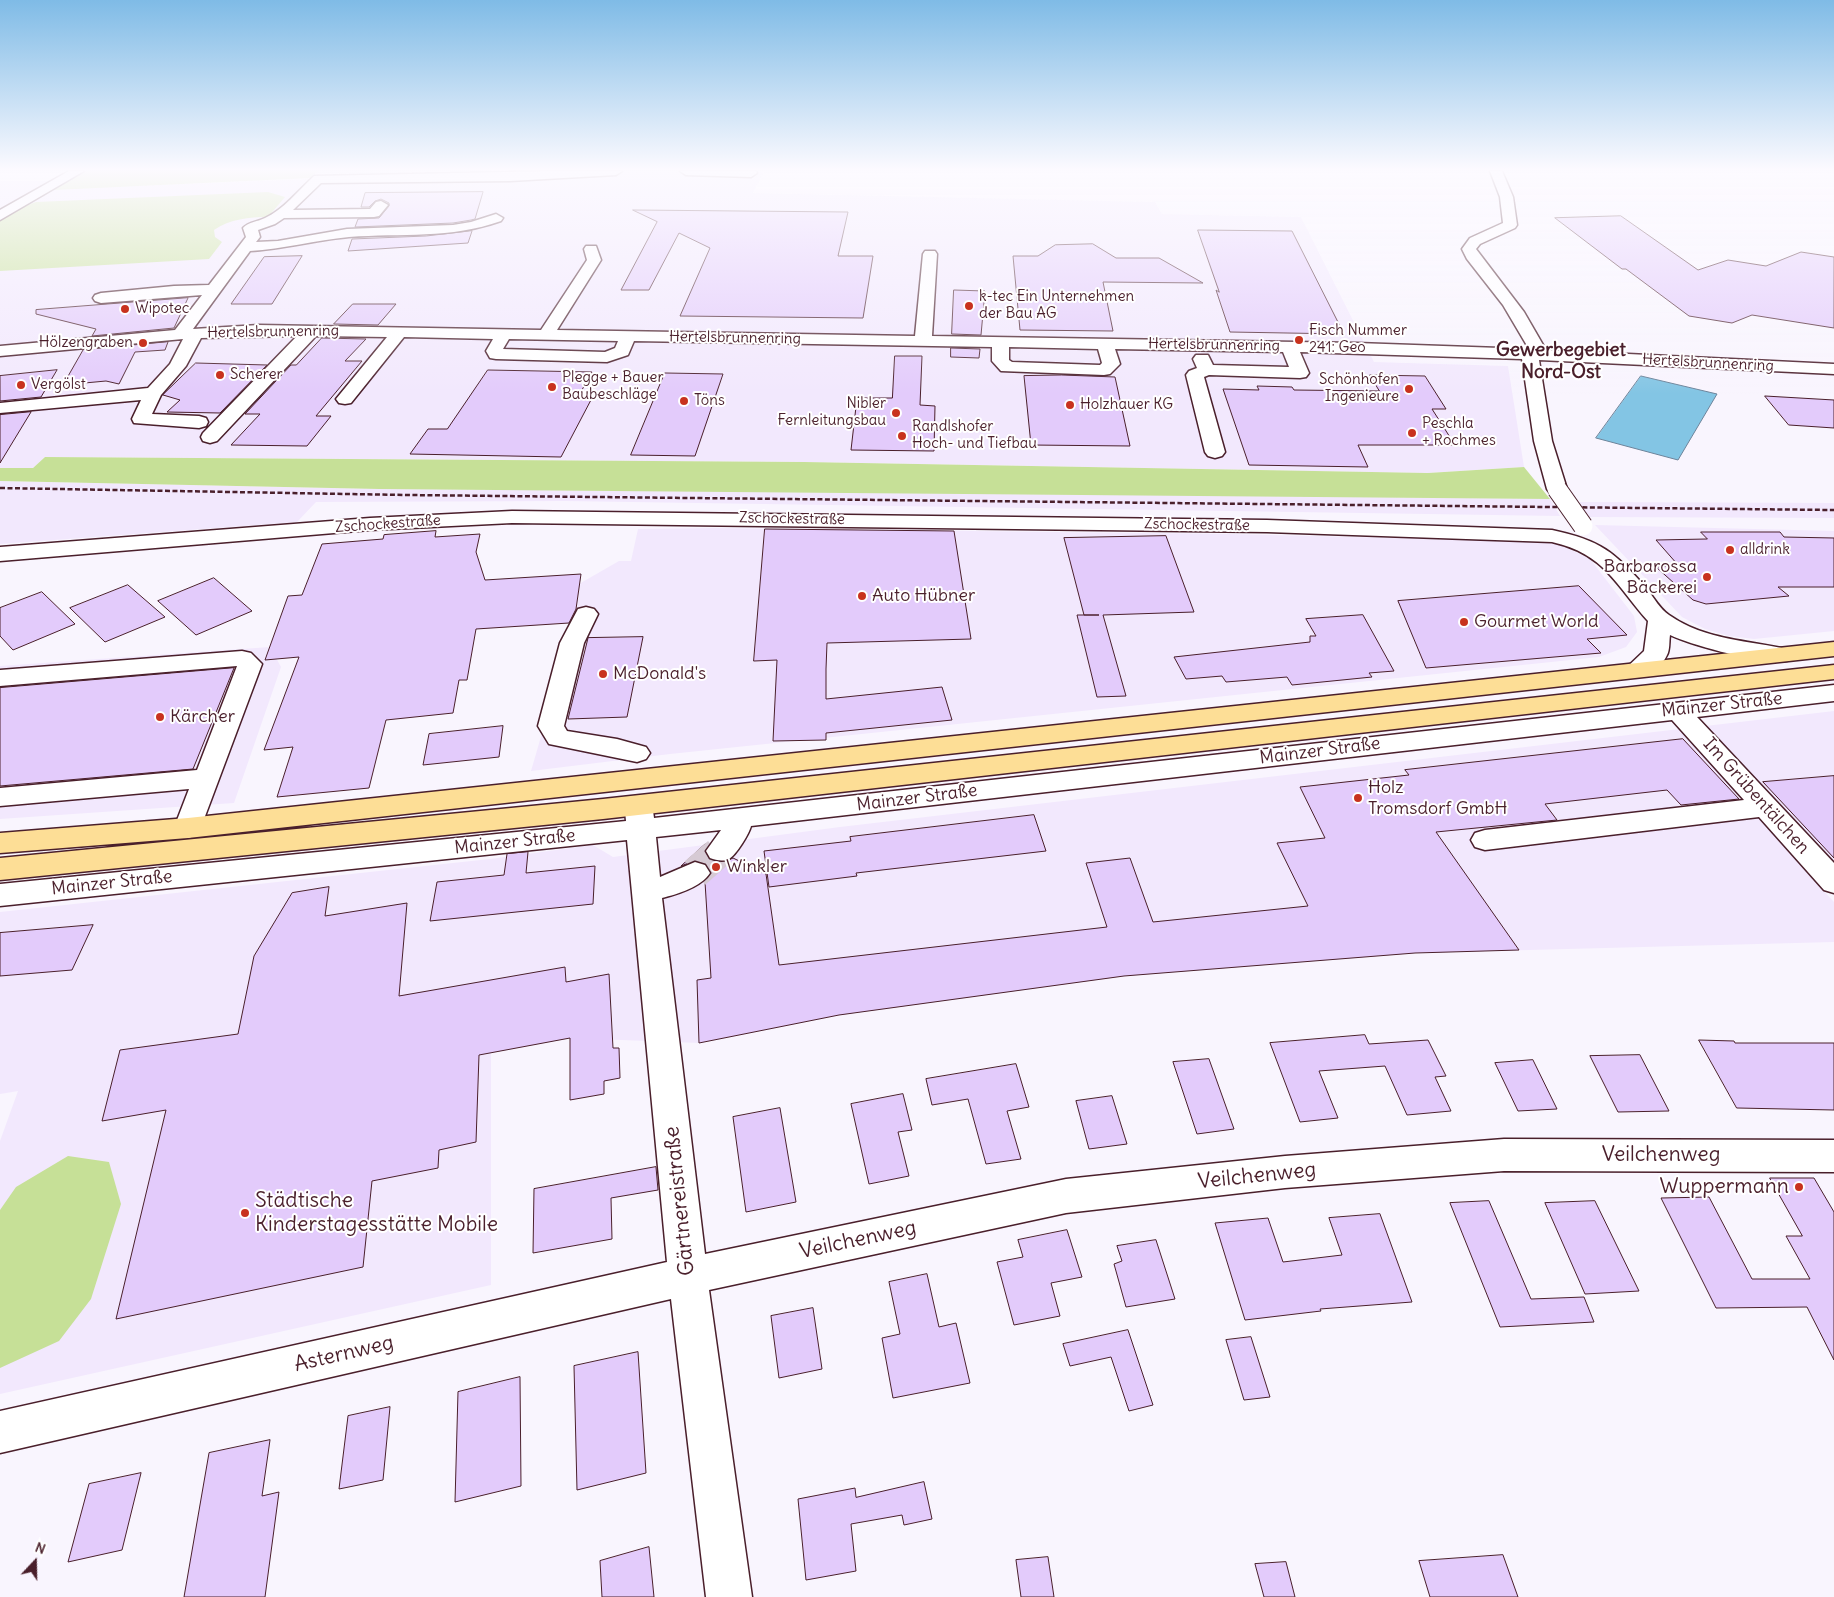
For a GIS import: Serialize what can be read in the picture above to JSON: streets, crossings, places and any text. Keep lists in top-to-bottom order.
{
  "streets": {
    "main road": ["Mainzer Straße"],
    "street": [
      "Hertelsbrunnenring",
      "Zschockestraße",
      "Im Grübentälchen",
      "Veilchenweg",
      "Gärtnereistraße",
      "Asternweg"
    ]
  },
  "crossings": [
    ["Mainzer Straße", "Im Grübentälchen"],
    ["Mainzer Straße", "Gärtnereistraße"],
    ["Veilchenweg", "Gärtnereistraße"],
    ["Veilchenweg", "Asternweg"],
    ["Gärtnereistraße", "Asternweg"]
  ],
  "districts": ["Gewerbegebiet Nord-Ost"],
  "places": [
    "k-tec Ein Unternehmen der Bau AG",
    "Wipotec",
    "Fisch Nummer 241: Geo",
    "Hölzengraben",
    "Scherer",
    "Vergölst",
    "Plegge + Bauer Baubeschläge",
    "Schönhofen Ingenieure",
    "Töns",
    "Holzhauer KG",
    "Nibler Fernleitungsbau",
    "Peschla + Rochmes",
    "Randlshofer Hoch- und Tiefbau",
    "alldrink",
    "Barbarossa Bäckerei",
    "Auto Hübner",
    "Gourmet World",
    "McDonald's",
    "Kärcher",
    "Holz Tromsdorf GmbH",
    "Winkler",
    "Wuppermann",
    "Städtische Kinderstagesstätte Mobile"
  ],
  "north": "top"
}
